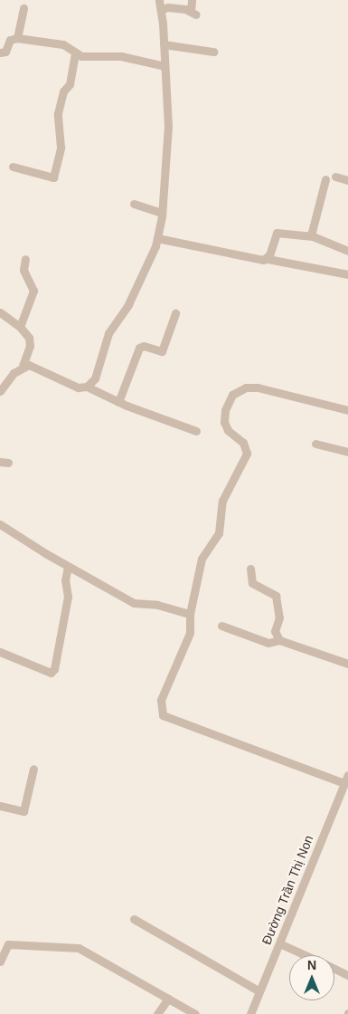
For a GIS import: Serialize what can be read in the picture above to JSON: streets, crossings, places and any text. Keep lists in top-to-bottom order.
{
  "streets": {
    "street": ["Đường Trần Thị Non"]
  },
  "north": "top"
}
